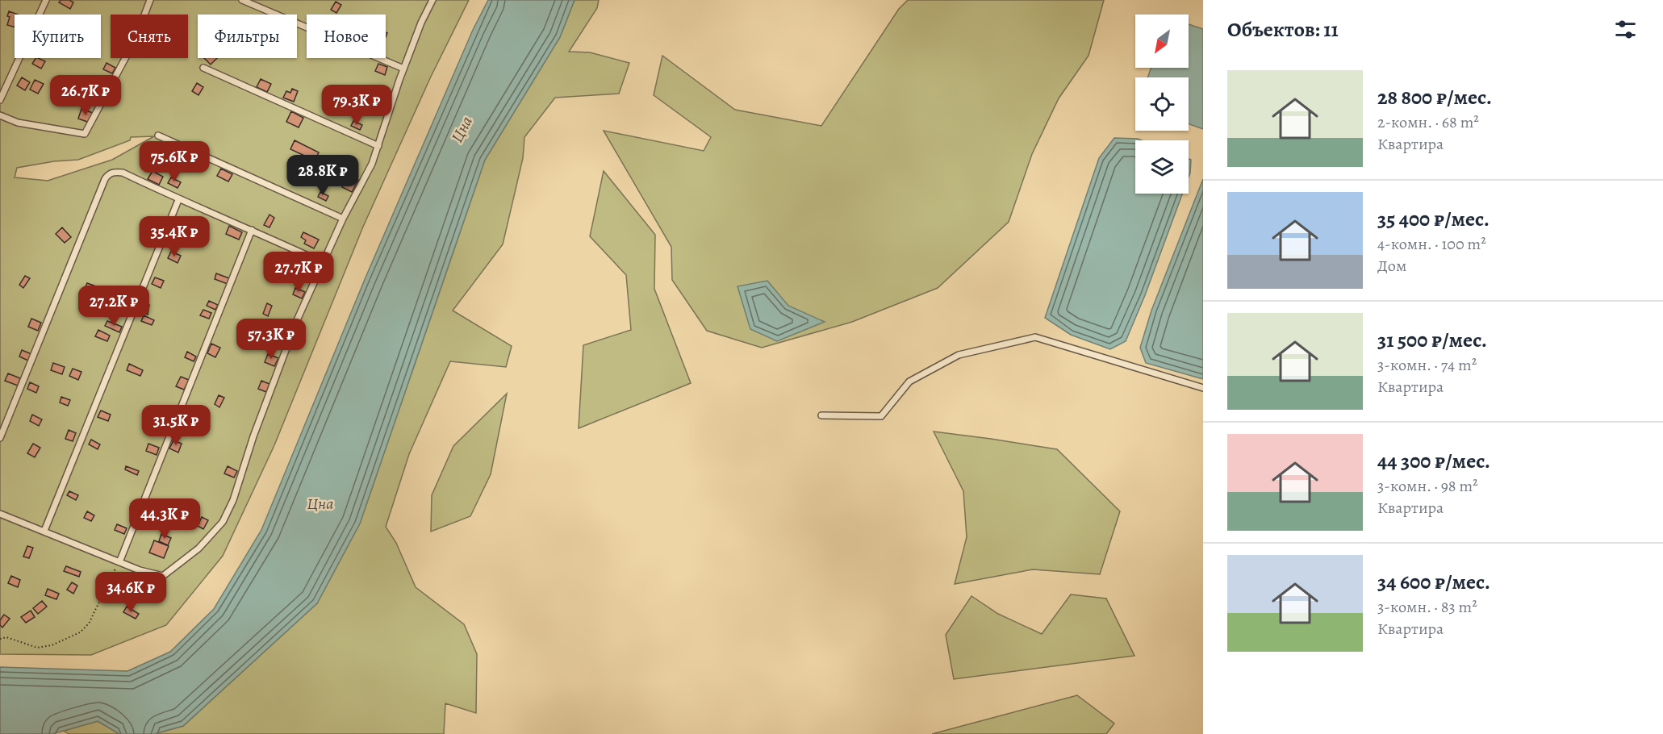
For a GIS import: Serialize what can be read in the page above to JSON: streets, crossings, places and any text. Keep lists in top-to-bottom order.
{
  "water": ["Цна"],
  "north": "bottom left",
  "page": {
    "heading": "Объектов: 11",
    "chip": [
      "Купить",
      "Снять",
      "Фильтры",
      "Новое"
    ],
    "list": [
      {
        "name": "28 800 ₽/мес.",
        "note": "2-комн. · 68 m² · Квартира"
      },
      {
        "name": "35 400 ₽/мес.",
        "note": "4-комн. · 100 m² · Дом"
      },
      {
        "name": "31 500 ₽/мес.",
        "note": "3-комн. · 74 m² · Квартира"
      },
      {
        "name": "44 300 ₽/мес.",
        "note": "3-комн. · 98 m² · Квартира"
      },
      {
        "name": "34 600 ₽/мес.",
        "note": "3-комн. · 83 m² · Квартира"
      }
    ],
    "price": [
      "26.7K ₽",
      "79.3K ₽",
      "75.6K ₽",
      "28.8K ₽",
      "35.4K ₽",
      "27.7K ₽",
      "27.2K ₽",
      "57.3K ₽",
      "31.5K ₽",
      "44.3K ₽",
      "34.6K ₽"
    ]
  }
}
